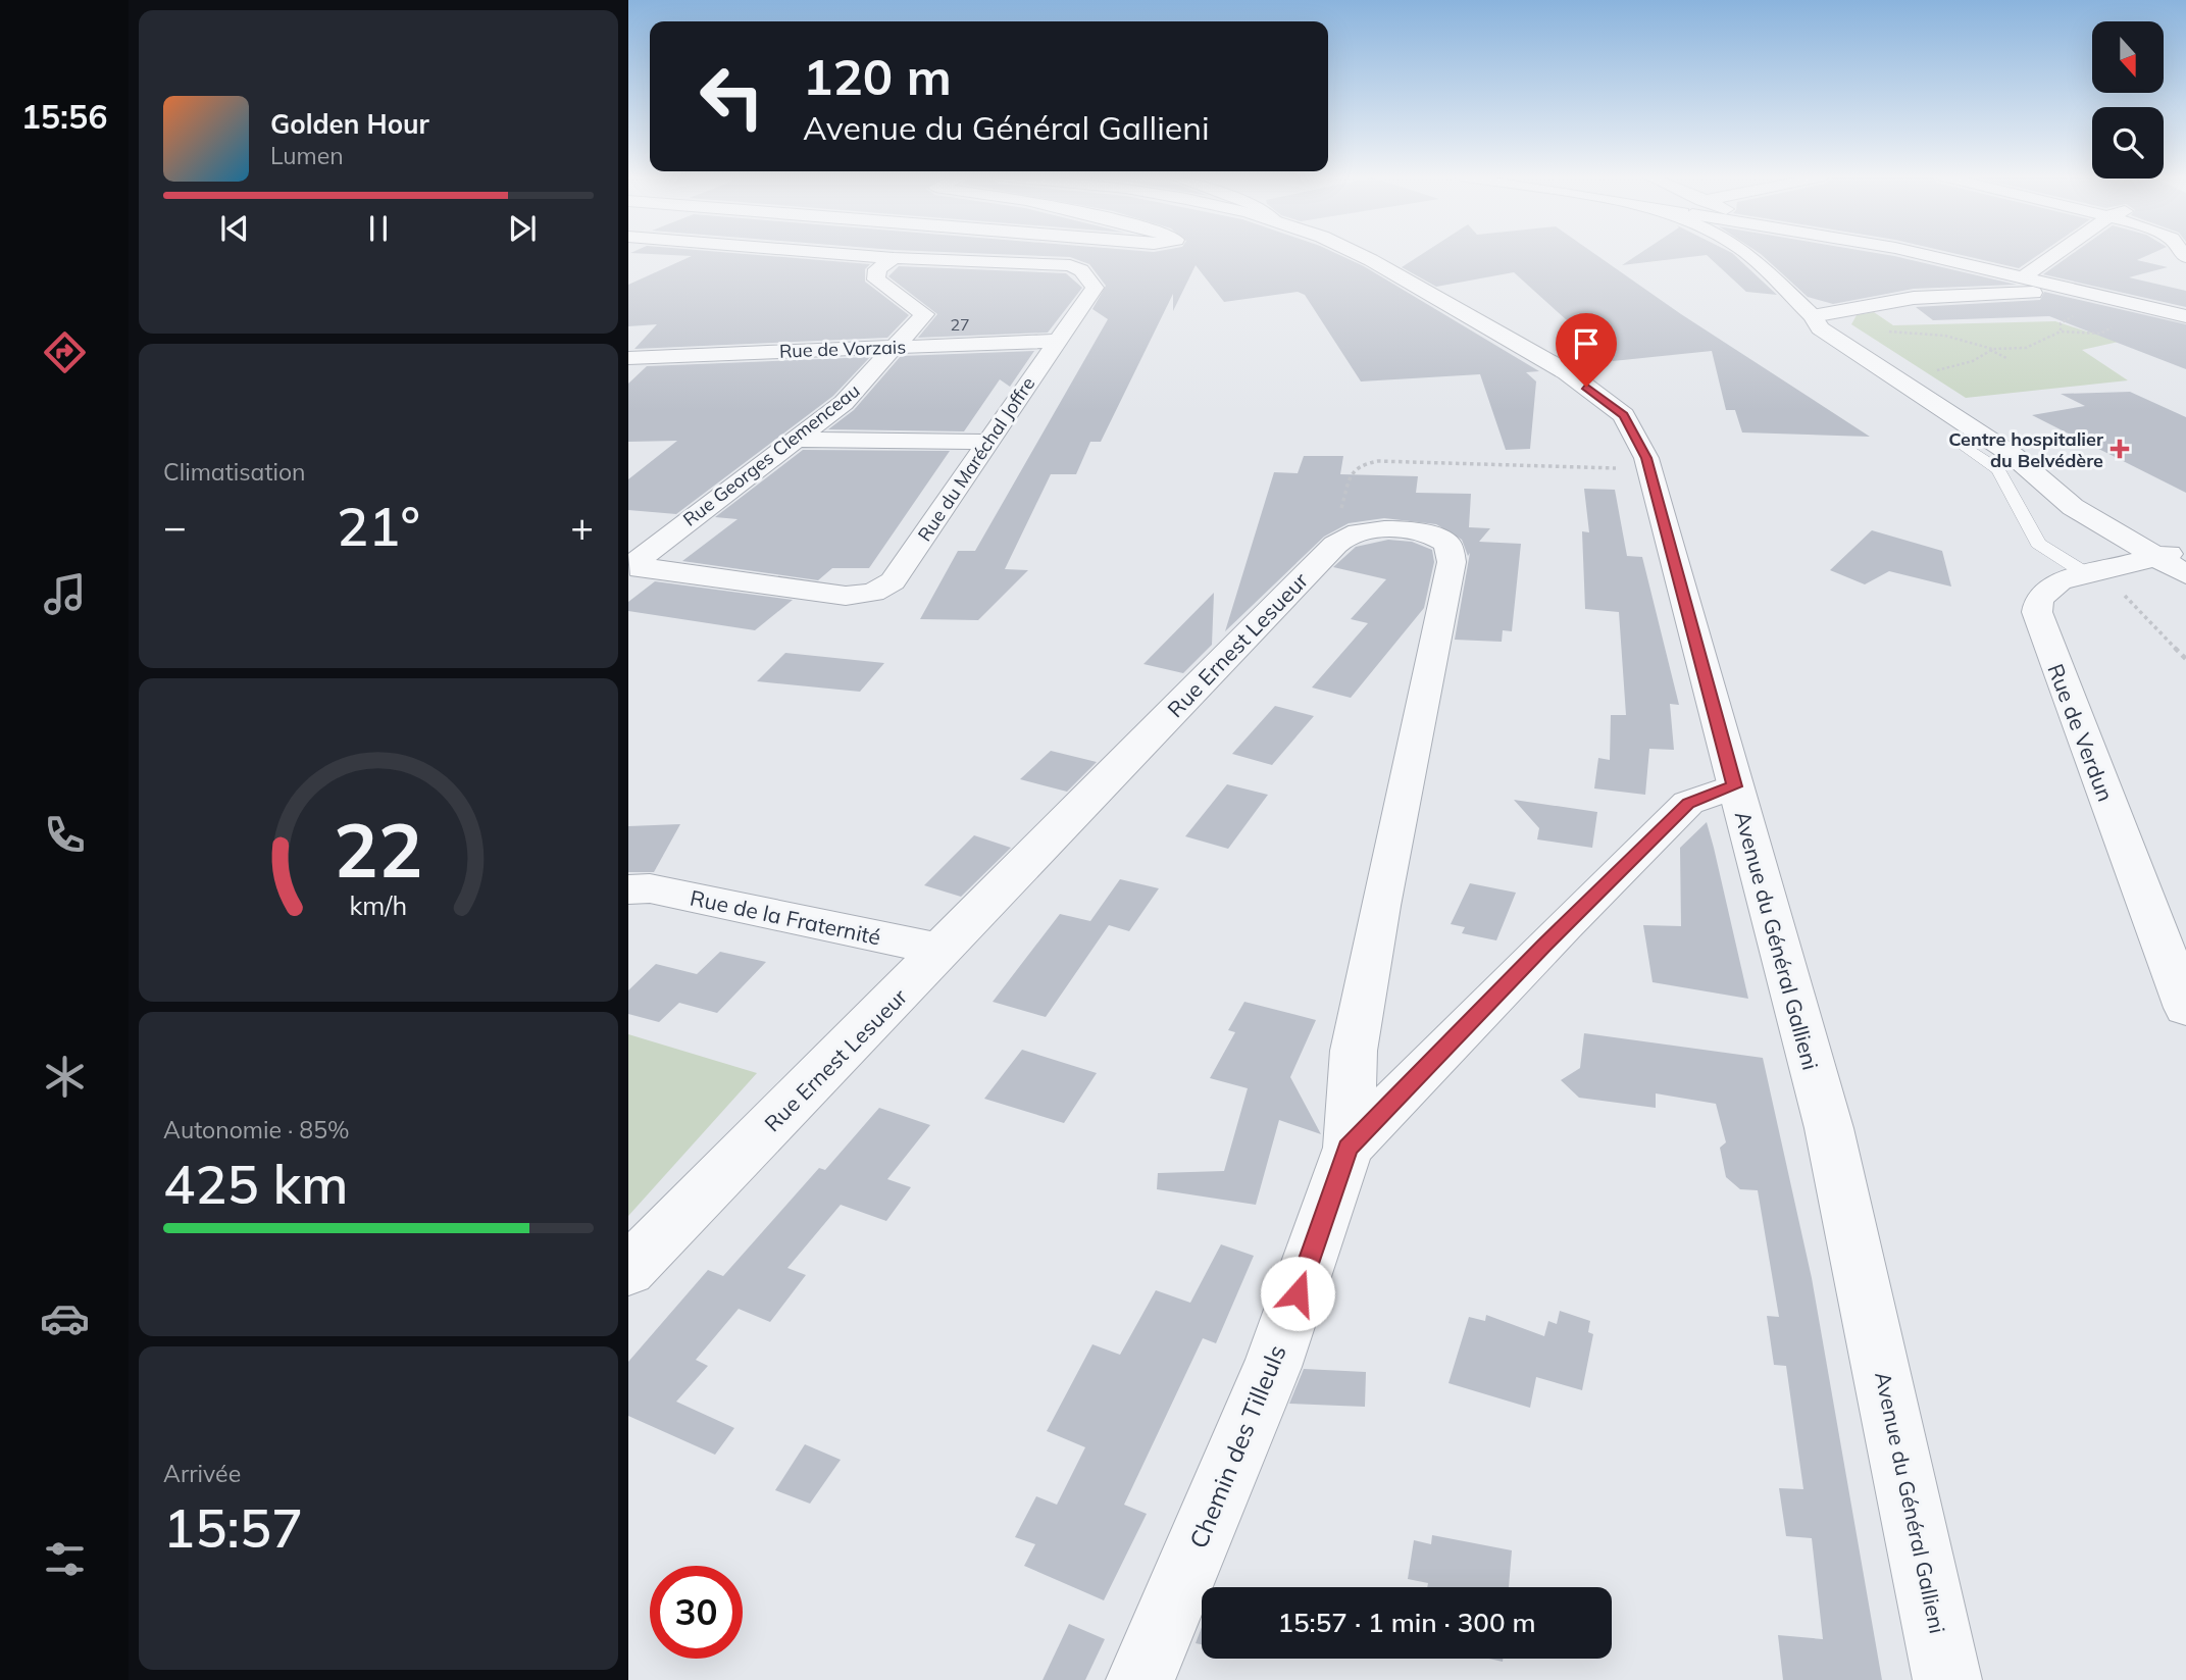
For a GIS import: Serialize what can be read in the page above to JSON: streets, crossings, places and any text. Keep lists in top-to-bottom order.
{
  "streets": {
    "street": [
      "Rue de Vorzais",
      "Rue Georges Clemenceau",
      "Rue du Maréchal Joffre",
      "Rue Ernest Lesueur",
      "Rue de Verdun",
      "Rue de la Fraternité",
      "Avenue du Général Gallieni",
      "Chemin des Tilleuls"
    ]
  },
  "crossings": [
    ["Rue de Vorzais", "Rue Georges Clemenceau"],
    ["Rue de Vorzais", "Rue du Maréchal Joffre"],
    ["Rue Georges Clemenceau", "Rue du Maréchal Joffre"],
    ["Rue Ernest Lesueur", "Rue de la Fraternité"],
    ["Avenue du Général Gallieni", "Chemin des Tilleuls"]
  ],
  "places": {
    "health": ["Centre hospitalier du Belvédère"]
  },
  "house_numbers": ["27"],
  "north": "bottom",
  "page": {
    "tabs": "15:56",
    "turn": ["120 m", "Avenue du Général Gallieni"],
    "song": ["Golden Hour", "Lumen"],
    "tile": [
      "Climatisation",
      ["Autonomie · 85%", "425 km"],
      ["Arrivée", "15:57"]
    ],
    "heat": ["−", "21°", "+"],
    "limit": "30",
    "trip": "15:57 · 1 min · 300 m",
    "gauge": ["22", "km/h"]
  }
}
